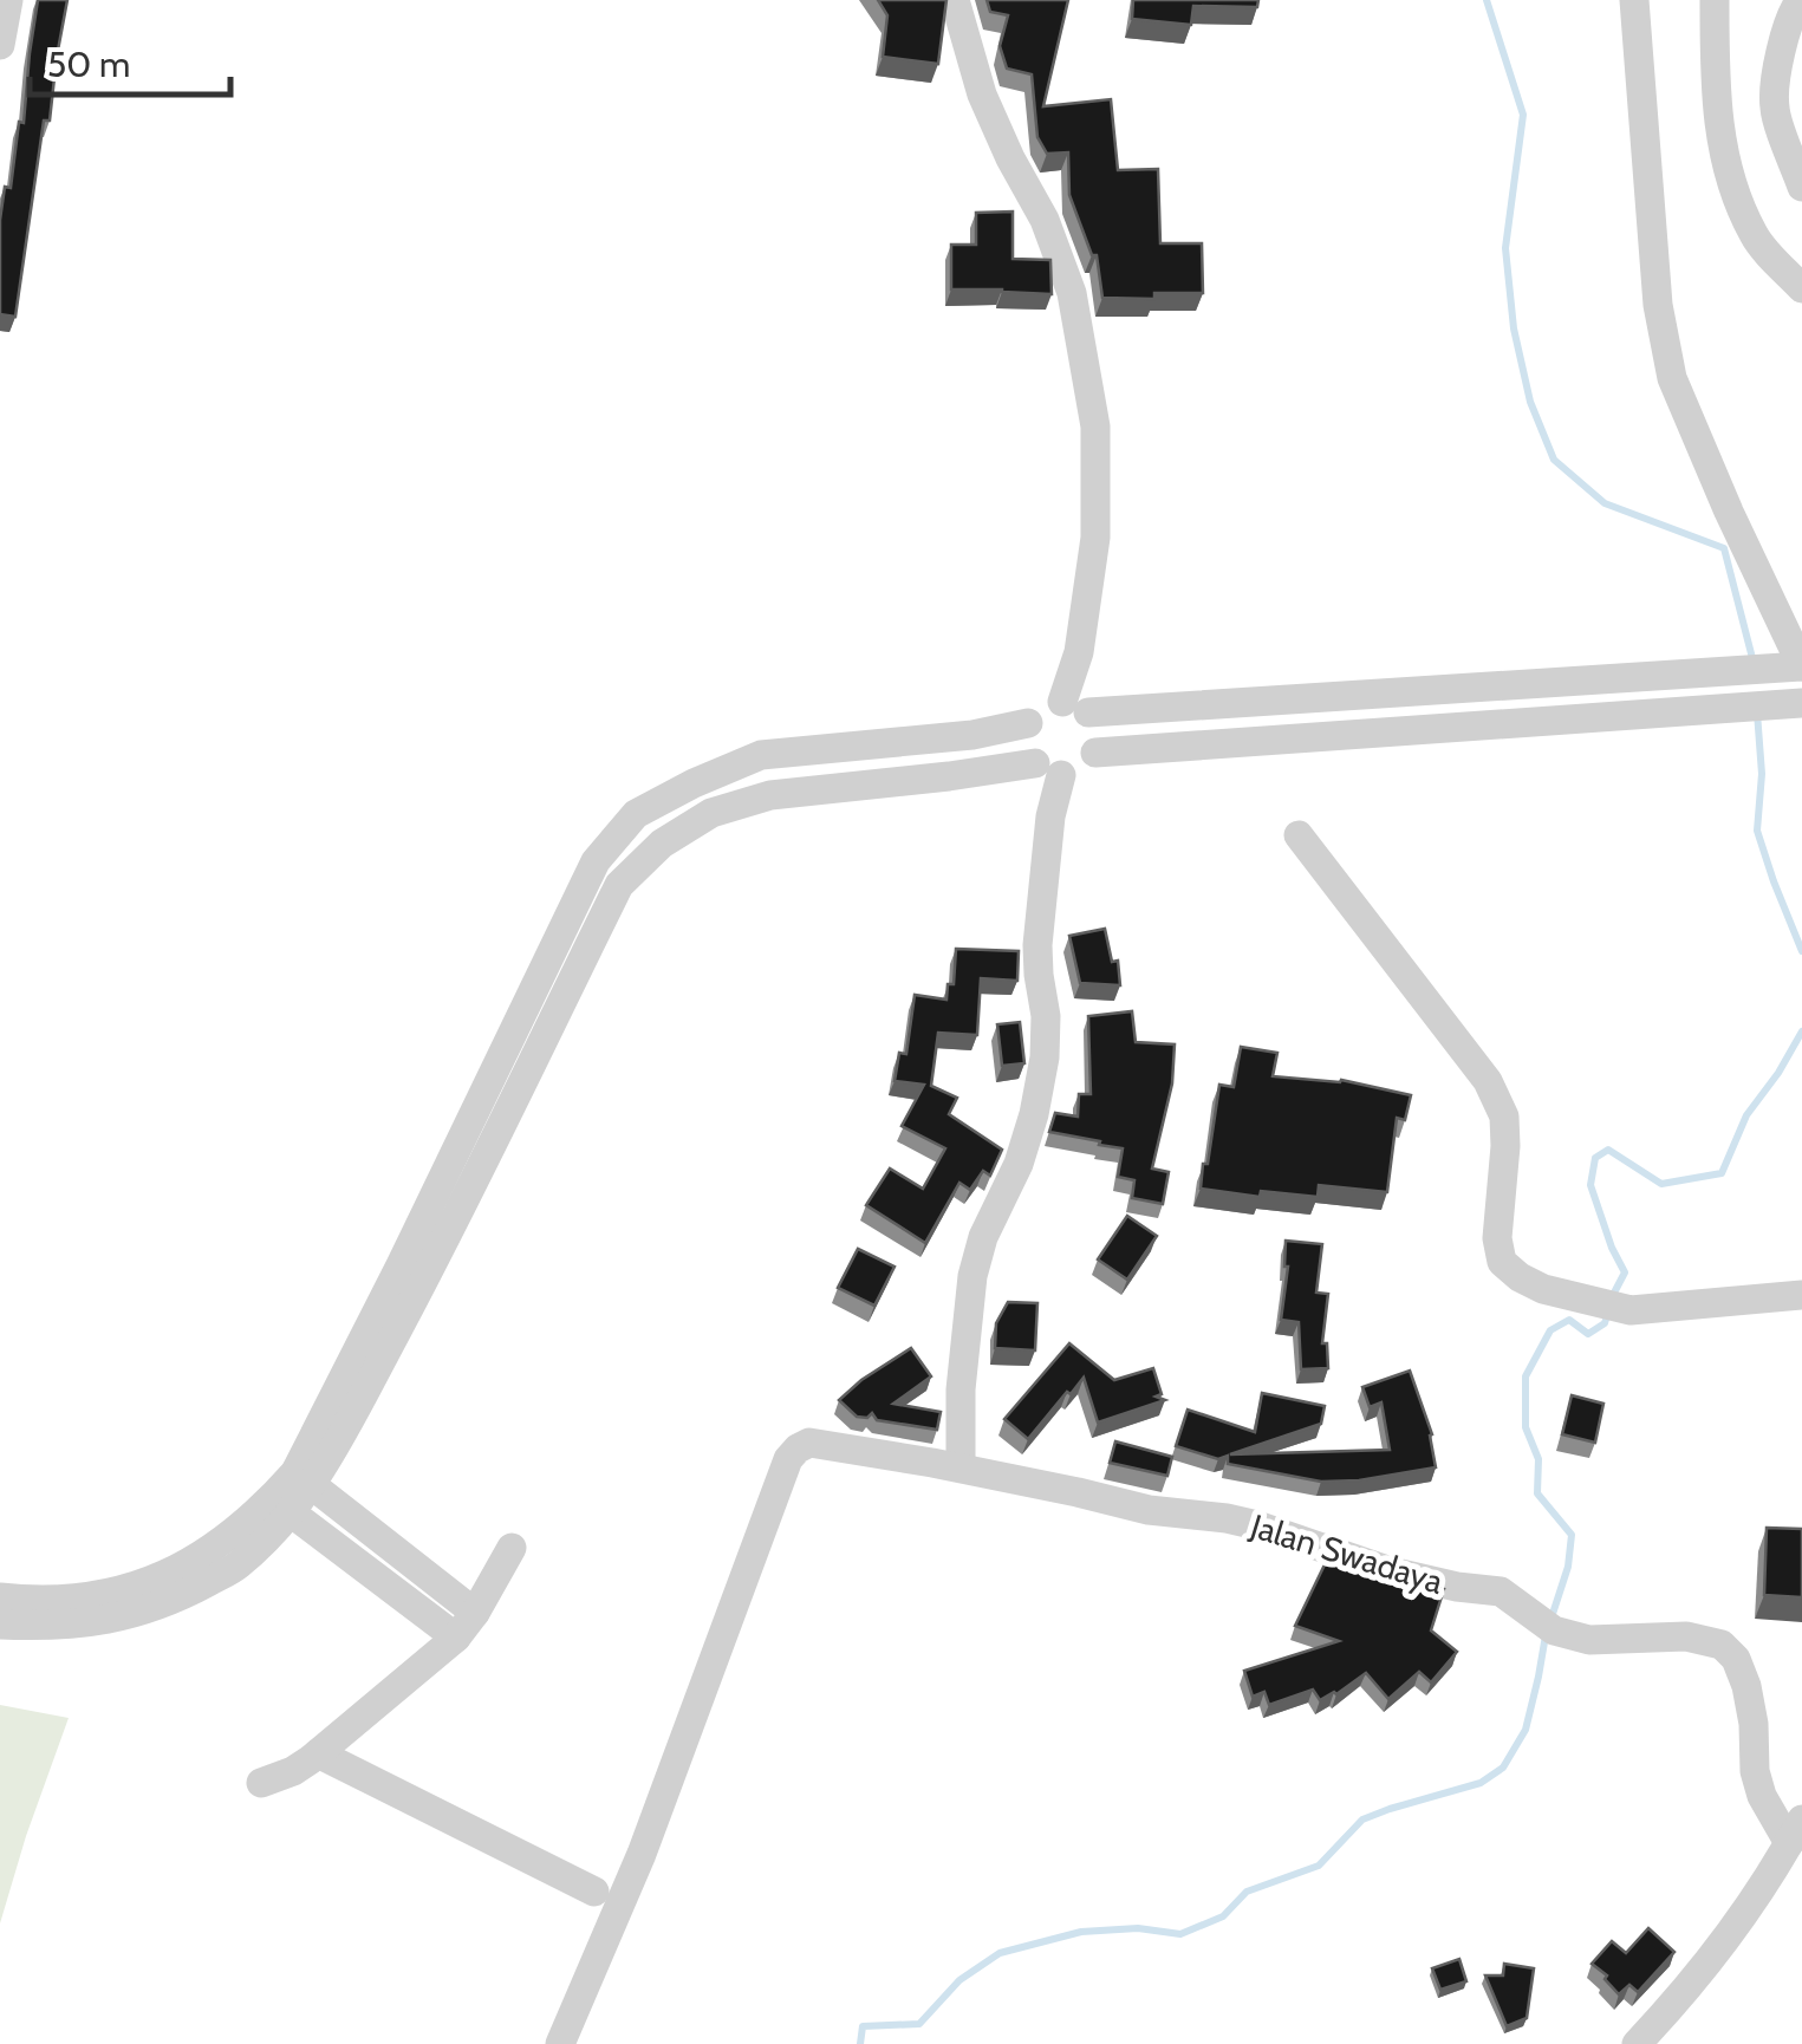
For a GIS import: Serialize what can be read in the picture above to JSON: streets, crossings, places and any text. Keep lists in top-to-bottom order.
{
  "streets": {
    "street": ["Jalan Swadaya"]
  },
  "scale_bar": "50 m"
}
